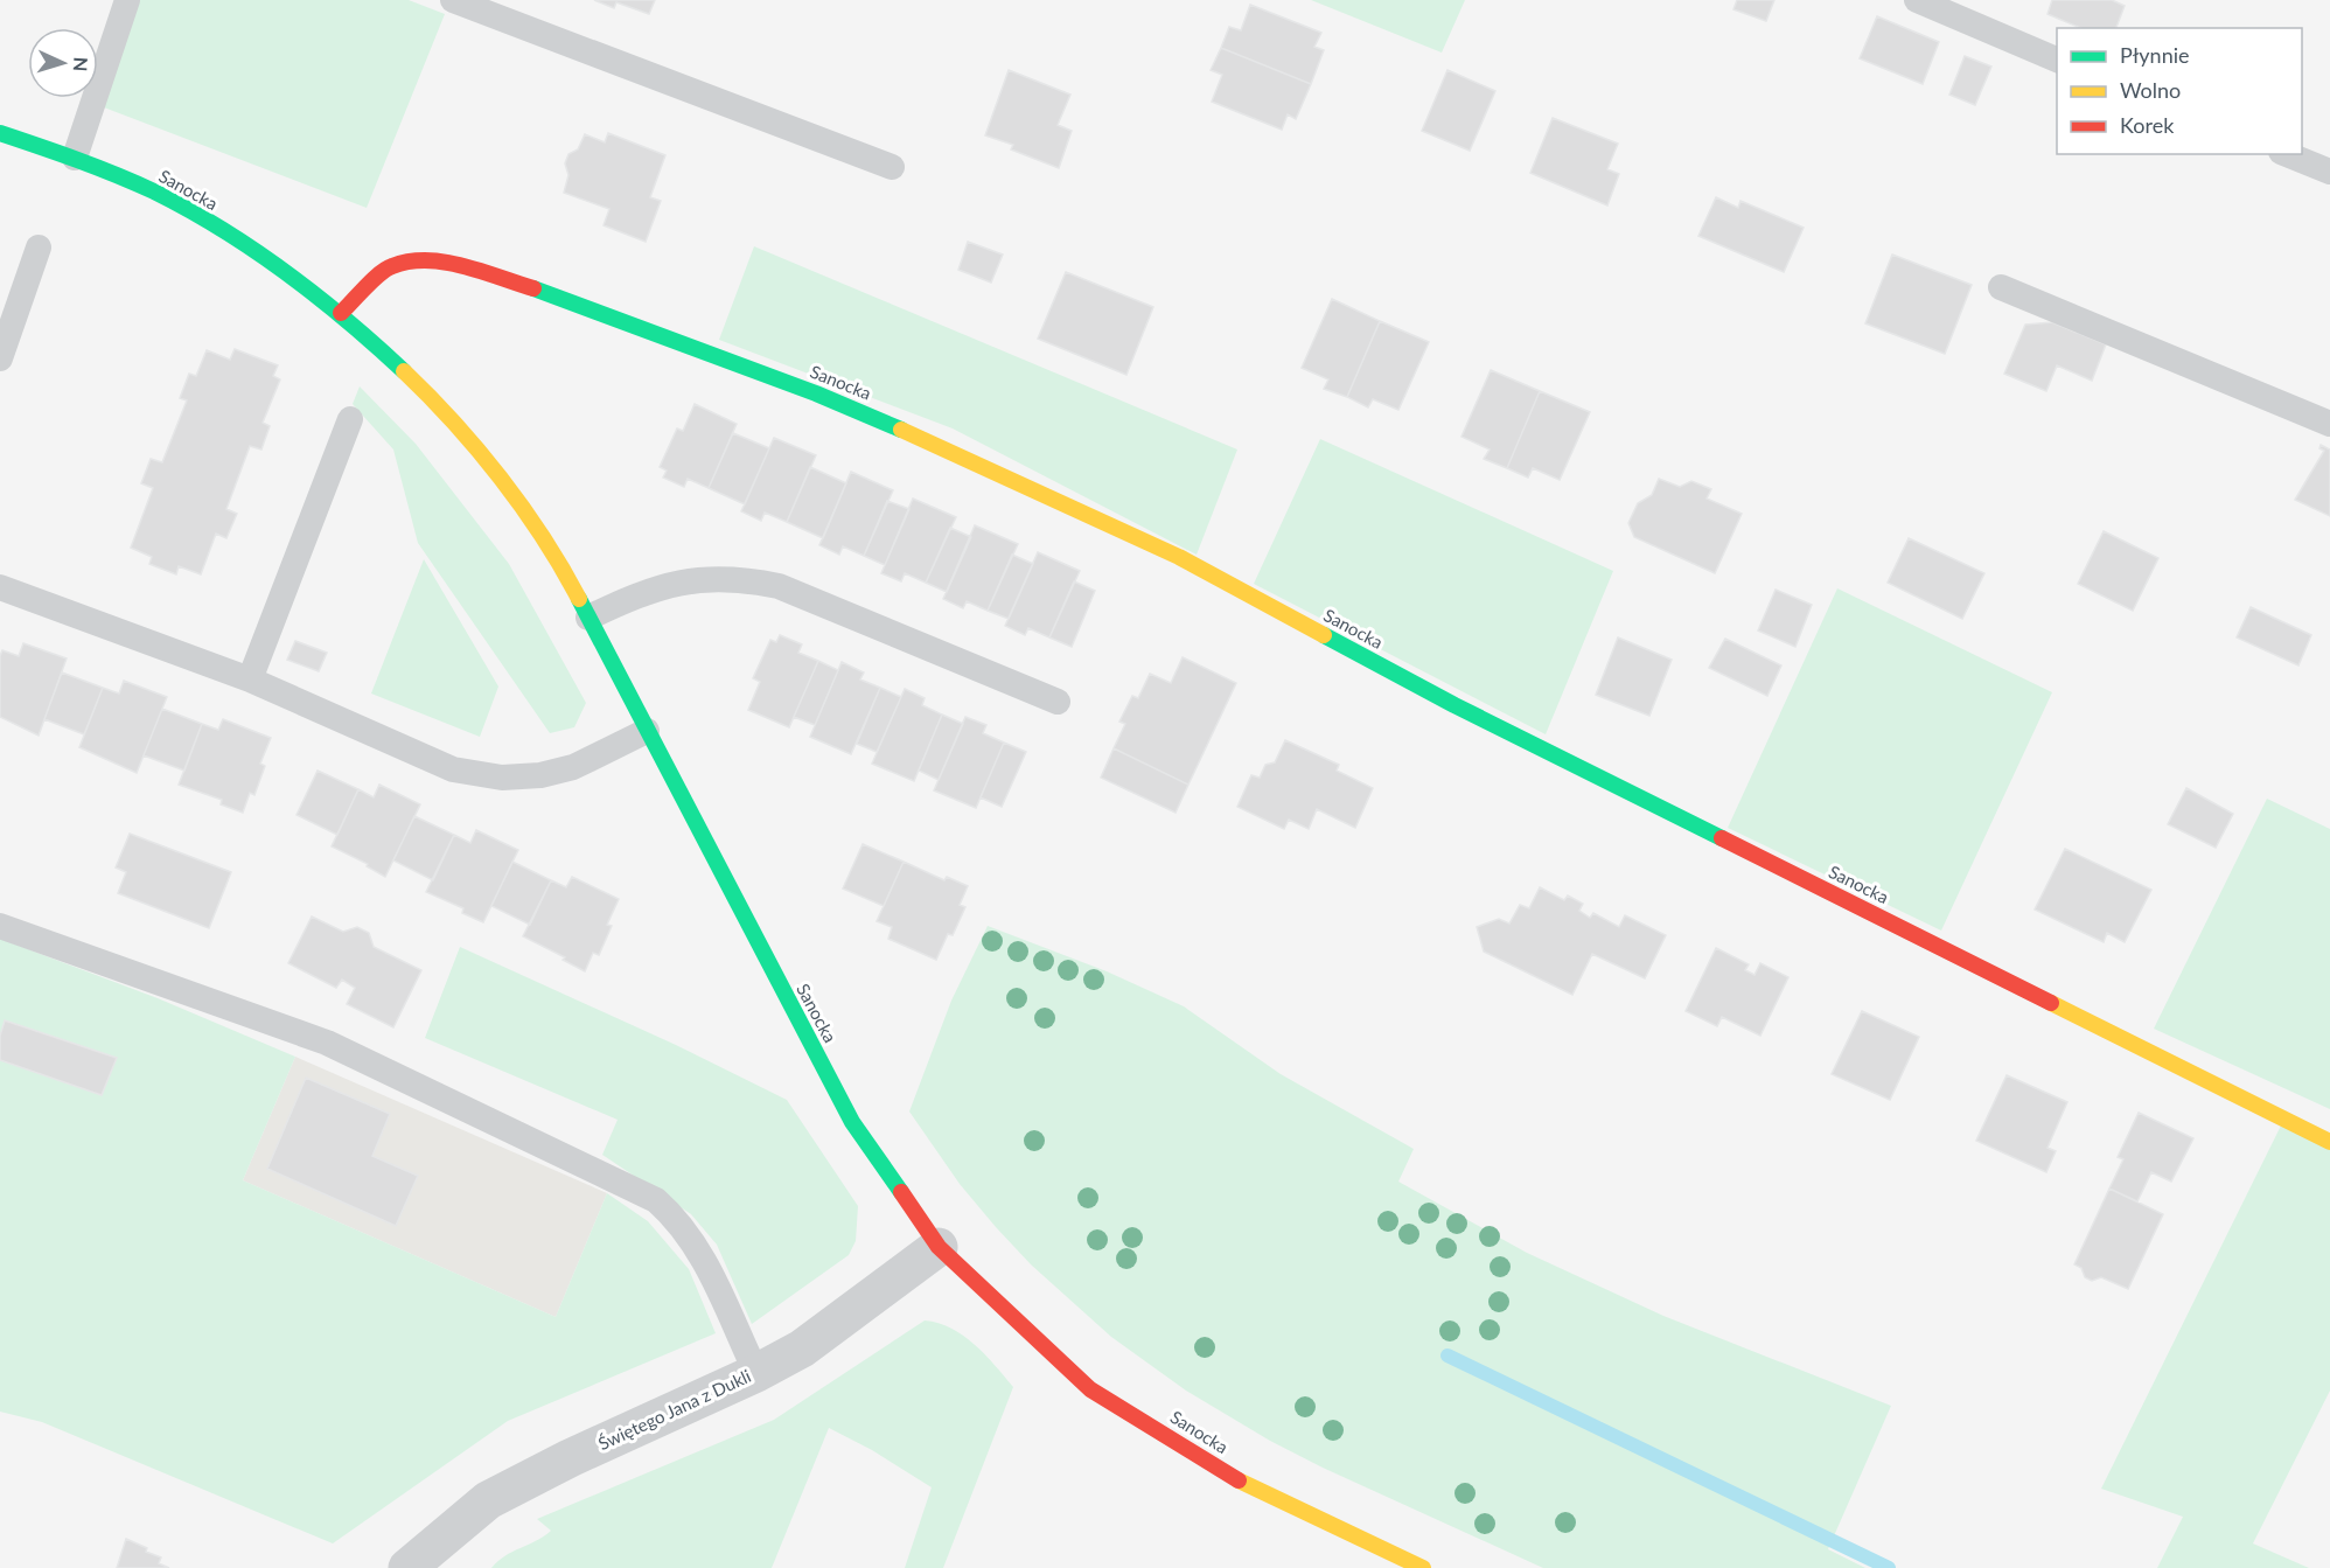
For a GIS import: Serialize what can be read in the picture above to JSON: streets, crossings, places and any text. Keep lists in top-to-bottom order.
{
  "streets": {
    "street": ["Sanocka", "Świętego Jana z Dukli"]
  },
  "crossings": [
    ["Sanocka", "Świętego Jana z Dukli"]
  ],
  "legend": ["Płynnie", "Wolno", "Korek"],
  "north": "right"
}
